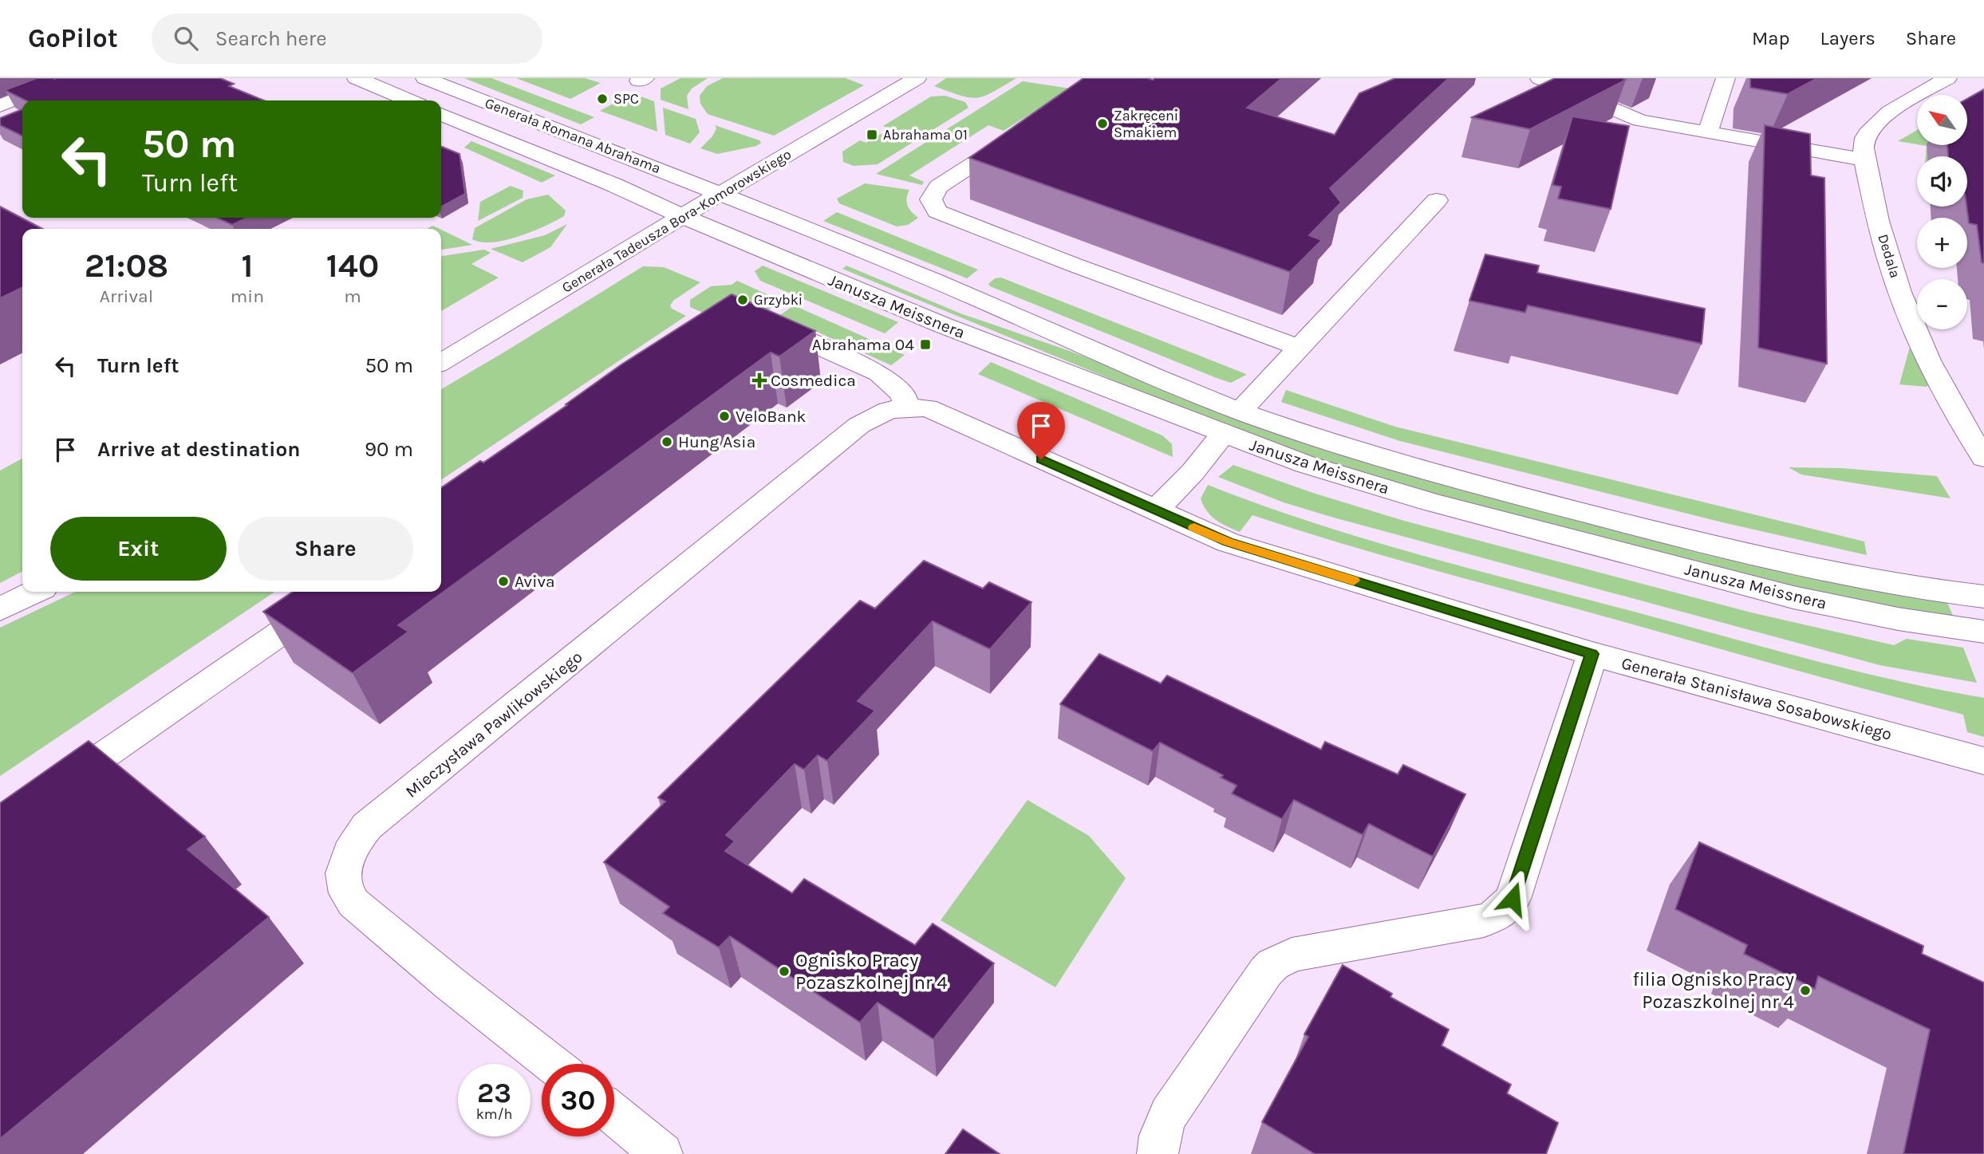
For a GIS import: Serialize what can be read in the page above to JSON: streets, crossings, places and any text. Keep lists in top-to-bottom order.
{
  "streets": {
    "street": [
      "Generała Romana Abrahama",
      "Generała Tadeusza Bora-Komorowskiego",
      "Dedala",
      "Janusza Meissnera",
      "Generała Stanisława Sosabowskiego",
      "Mieczysława Pawlikowskiego"
    ]
  },
  "crossings": [
    ["Generała Romana Abrahama", "Generała Tadeusza Bora-Komorowskiego"],
    ["Generała Romana Abrahama", "Janusza Meissnera"],
    ["Generała Tadeusza Bora-Komorowskiego", "Janusza Meissnera"],
    ["Generała Stanisława Sosabowskiego", "Mieczysława Pawlikowskiego"]
  ],
  "places": {
    "other": [
      "SPC",
      "Zakręceni Smakiem",
      "Grzybki",
      "VeloBank",
      "Hung Asia",
      "Aviva",
      "Ognisko Pracy Pozaszkolnej nr 4",
      "filia Ognisko Pracy Pozaszkolnej nr 4"
    ],
    "transit": ["Abrahama 01", "Abrahama 04"],
    "health": ["Cosmedica"]
  },
  "north": "top left",
  "page": {
    "header": "GoPilot",
    "search": "Search here",
    "nav": ["Map", "Layers", "Share"],
    "map_buttons": ["+", "−"],
    "turn": ["50 m", "Turn left"],
    "eta": [
      "21:08",
      "Arrival",
      "1",
      "min",
      "140",
      "m"
    ],
    "list": [
      {
        "name": "Turn left",
        "value": "50 m"
      },
      {
        "name": "Arrive at destination",
        "value": "90 m"
      }
    ],
    "buttons": ["Exit", "Share"],
    "speed": "23 km/h",
    "limit": "30"
  }
}
